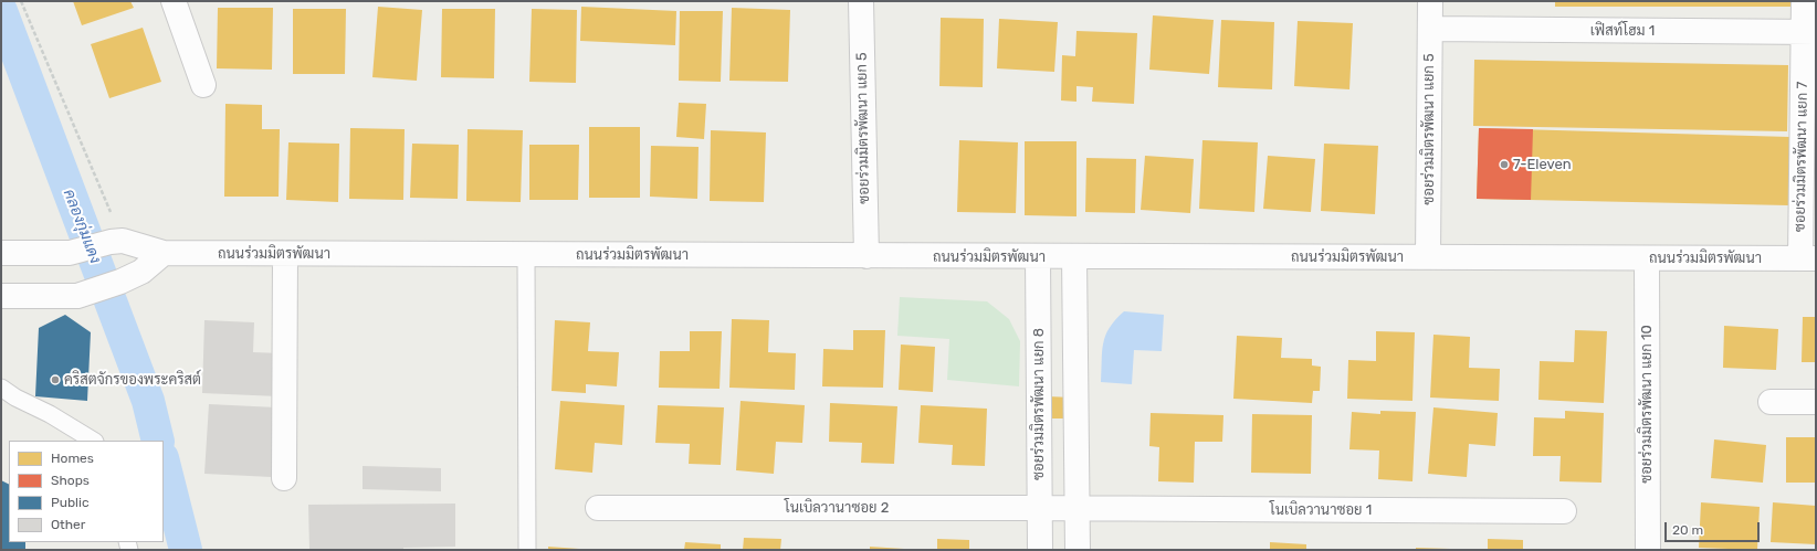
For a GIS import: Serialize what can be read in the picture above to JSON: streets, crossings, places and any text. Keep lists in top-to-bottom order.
{
  "streets": {
    "street": [
      "เฟิสท์โฮม 1",
      "ซอยร่วมมิตรพัฒนา แยก 5",
      "ซอยร่วมมิตรพัฒนา แยก 7",
      "ถนนร่วมมิตรพัฒนา",
      "ซอยร่วมมิตรพัฒนา แยก 8",
      "ซอยร่วมมิตรพัฒนา แยก 10",
      "โนเบิลวานาซอย 2",
      "โนเบิลวานาซอย 1"
    ]
  },
  "crossings": [
    ["เฟิสท์โฮม 1", "ซอยร่วมมิตรพัฒนา แยก 5"],
    ["เฟิสท์โฮม 1", "ซอยร่วมมิตรพัฒนา แยก 7"],
    ["ซอยร่วมมิตรพัฒนา แยก 5", "ถนนร่วมมิตรพัฒนา"],
    ["ซอยร่วมมิตรพัฒนา แยก 7", "ถนนร่วมมิตรพัฒนา"],
    ["ถนนร่วมมิตรพัฒนา", "ซอยร่วมมิตรพัฒนา แยก 8"],
    ["ถนนร่วมมิตรพัฒนา", "ซอยร่วมมิตรพัฒนา แยก 10"],
    ["ซอยร่วมมิตรพัฒนา แยก 8", "โนเบิลวานาซอย 2"],
    ["โนเบิลวานาซอย 2", "โนเบิลวานาซอย 1"]
  ],
  "water": ["คลองกุ่มแดง"],
  "places": ["7-Eleven", "คริสตจักรของพระคริสต์"],
  "legend": [
    "Homes",
    "Shops",
    "Public",
    "Other"
  ],
  "scale_bar": "20 m"
}
